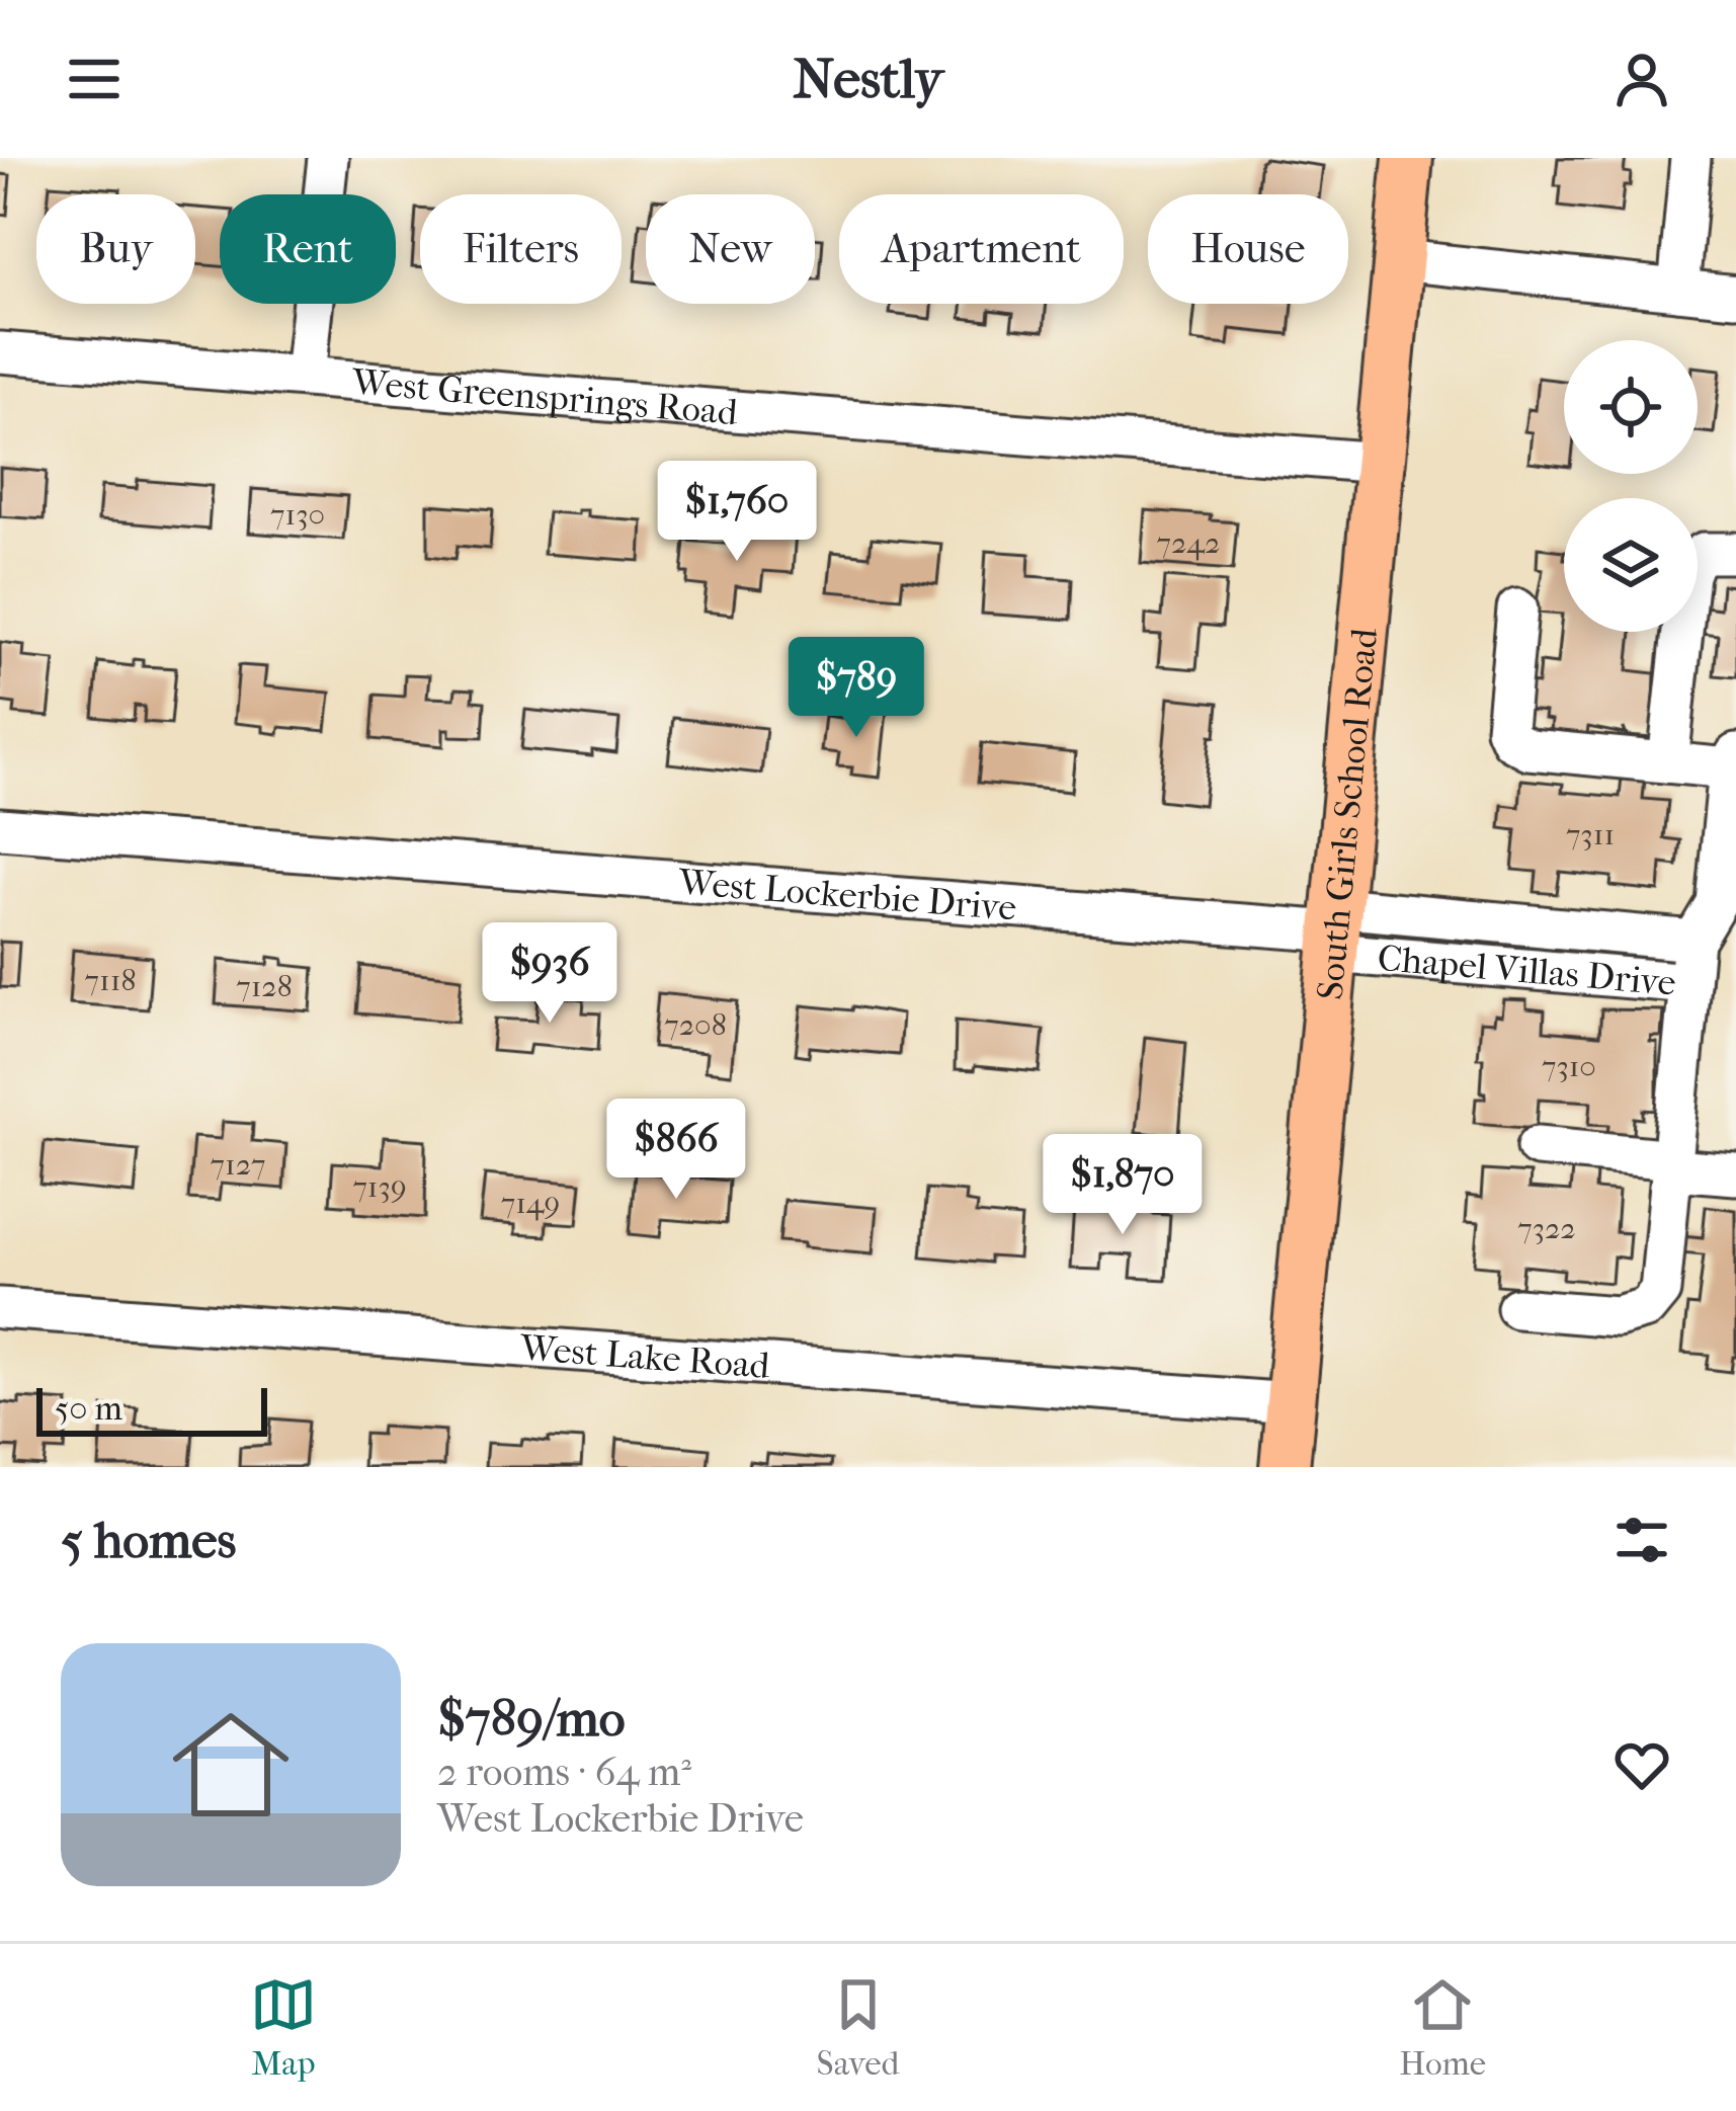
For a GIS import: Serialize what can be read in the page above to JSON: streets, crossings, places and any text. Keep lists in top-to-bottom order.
{
  "streets": {
    "main road": ["South Girls School Road"],
    "street": [
      "West Greensprings Road",
      "West Lockerbie Drive",
      "Chapel Villas Drive",
      "West Lake Road"
    ]
  },
  "crossings": [
    ["West Greensprings Road", "South Girls School Road"],
    ["South Girls School Road", "West Lockerbie Drive"],
    ["South Girls School Road", "Chapel Villas Drive"],
    ["South Girls School Road", "West Lake Road"],
    ["West Lockerbie Drive", "Chapel Villas Drive"]
  ],
  "house_numbers": [
    "7130",
    "7242",
    "7311",
    "7118",
    "7128",
    "7208",
    "7310",
    "7127",
    "7139",
    "7149",
    "7322"
  ],
  "scale_bar": "50 m",
  "page": {
    "header": "Nestly",
    "chip": [
      "Buy",
      "Rent",
      "Filters",
      "New",
      "Apartment",
      "House"
    ],
    "price": [
      "$1,760",
      "$789",
      "$936",
      "$866",
      "$1,870"
    ],
    "scale": "50 m",
    "heading": "5 homes",
    "list": [
      {
        "name": "$789/mo",
        "note": "2 rooms · 64 m² · West Lockerbie Drive"
      }
    ],
    "tabs": ["Map", "Saved", "Home"]
  }
}
